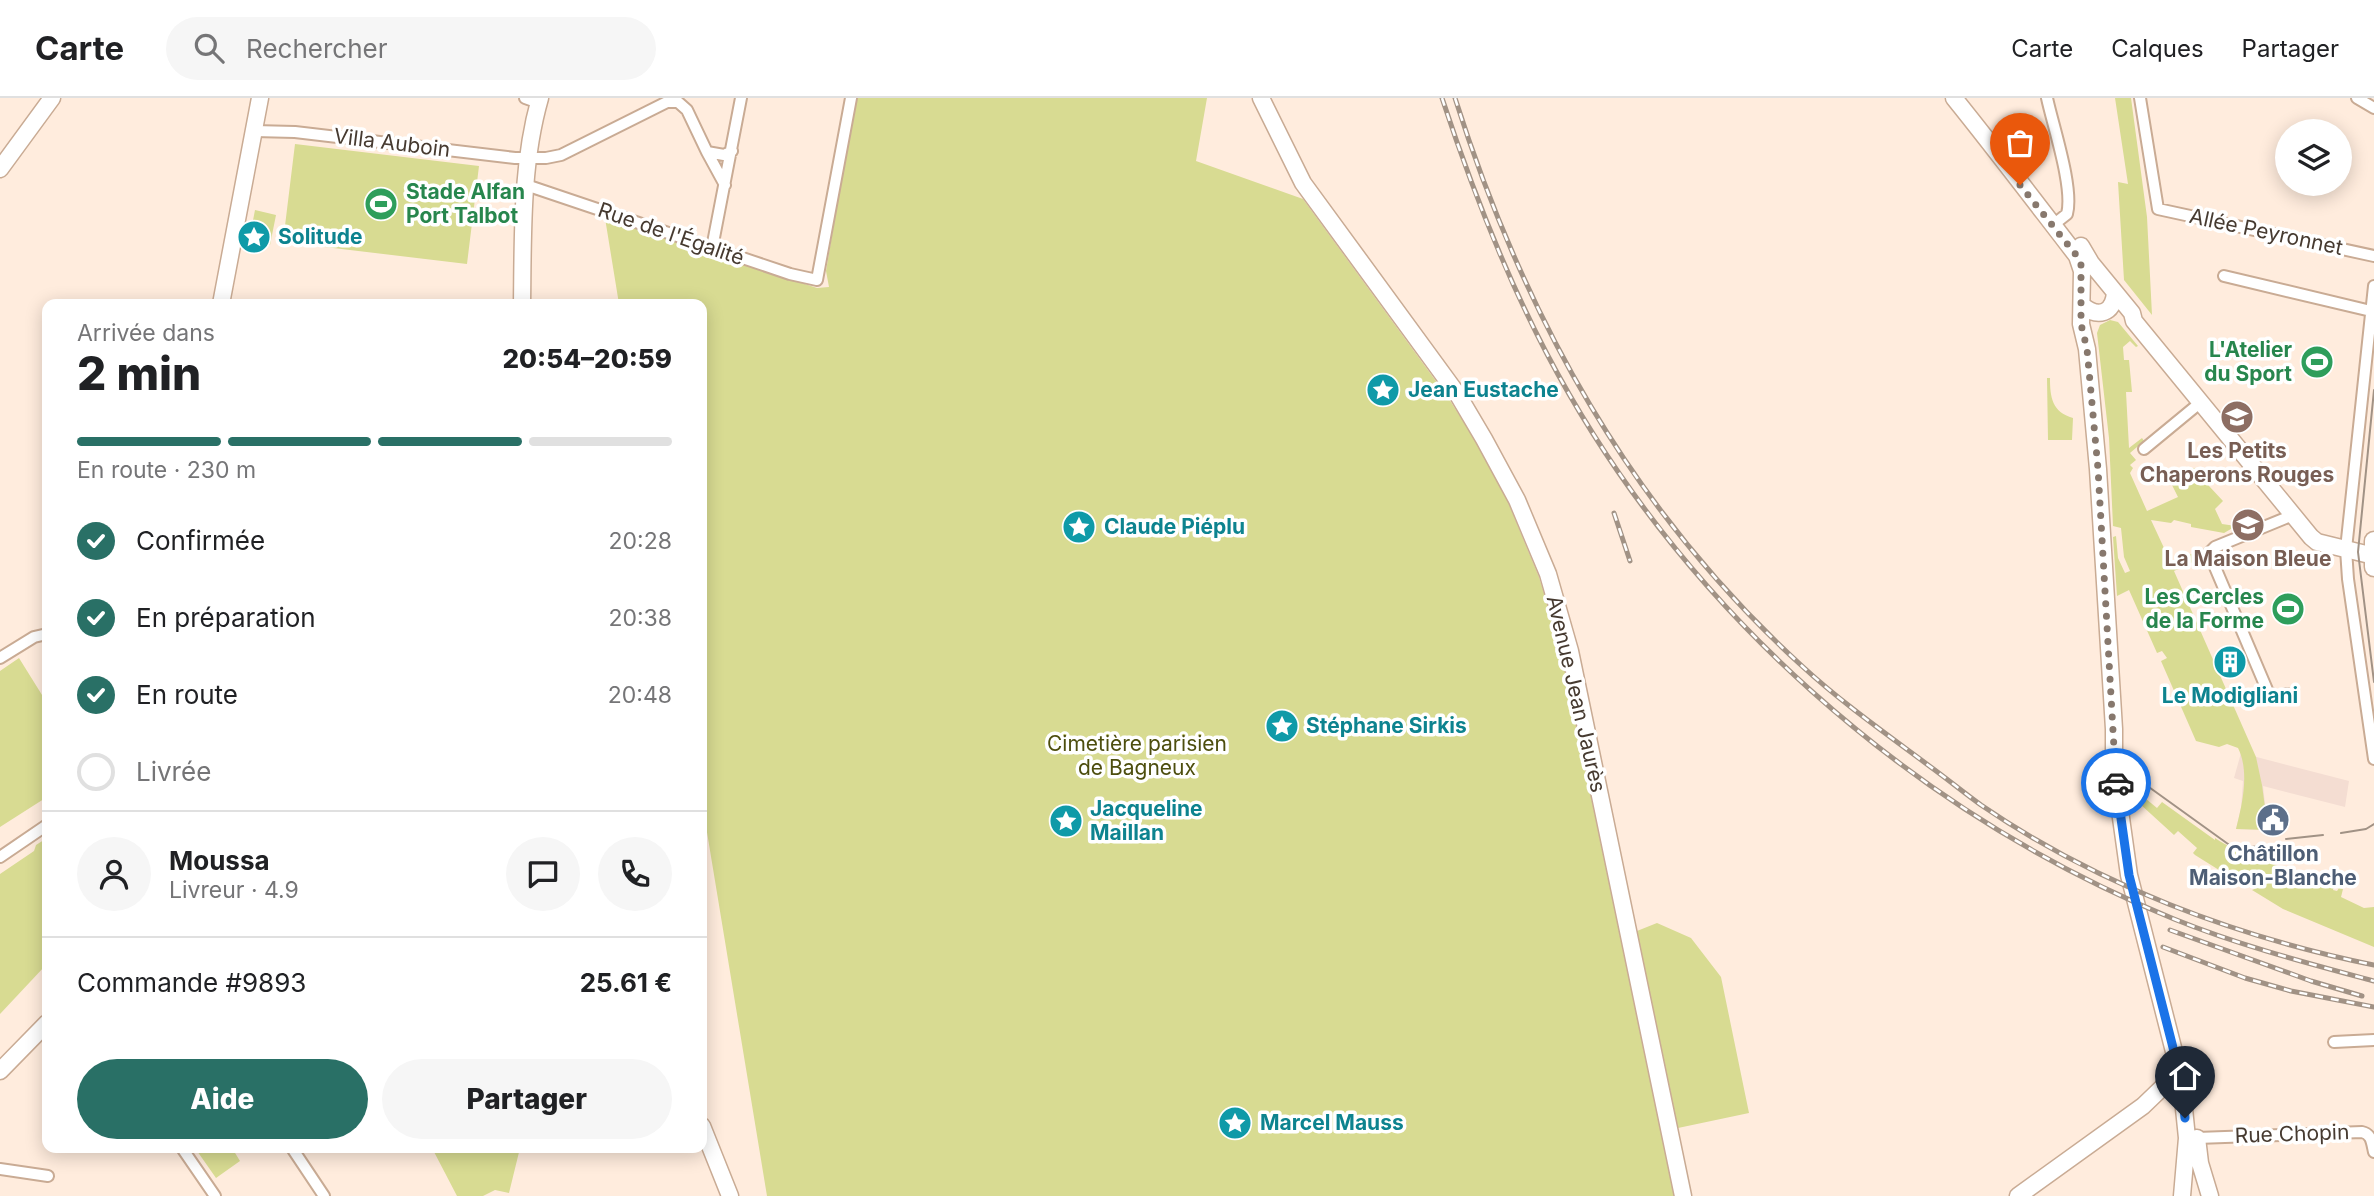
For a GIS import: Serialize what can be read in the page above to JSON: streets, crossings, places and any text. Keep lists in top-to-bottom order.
{
  "streets": {
    "street": [
      "Villa Auboin",
      "Allée Peyronnet",
      "Rue de l'Égalité",
      "Avenue Jean Jaurès",
      "Rue Chopin"
    ]
  },
  "parks": ["Cimetière parisien de Bagneux"],
  "places": {
    "sports": ["Stade Alfan Port Talbot", "L'Atelier du Sport", "Les Cercles de la Forme"],
    "place": [
      "Solitude",
      "Jean Eustache",
      "Claude Piéplu",
      "Stéphane Sirkis",
      "Jacqueline Maillan",
      "Marcel Mauss"
    ],
    "school or university": ["Les Petits Chaperons Rouges", "La Maison Bleue"],
    "building": ["Le Modigliani"],
    "public building": ["Châtillon Maison-Blanche"]
  },
  "page": {
    "header": "Carte",
    "search": "Rechercher",
    "nav": ["Carte", "Calques", "Partager"],
    "heading": ["2 min", "Arrivée dans", "20:54–20:59"],
    "panel": [
      "Moussa",
      "Livreur · 4.9",
      "Commande #9893",
      "25.61 €"
    ],
    "bar": "En route · 230 m",
    "list": [
      ["Confirmée", "20:28"],
      ["En préparation", "20:38"],
      ["En route", "20:48"],
      "Livrée"
    ],
    "buttons": ["Aide", "Partager"]
  }
}
